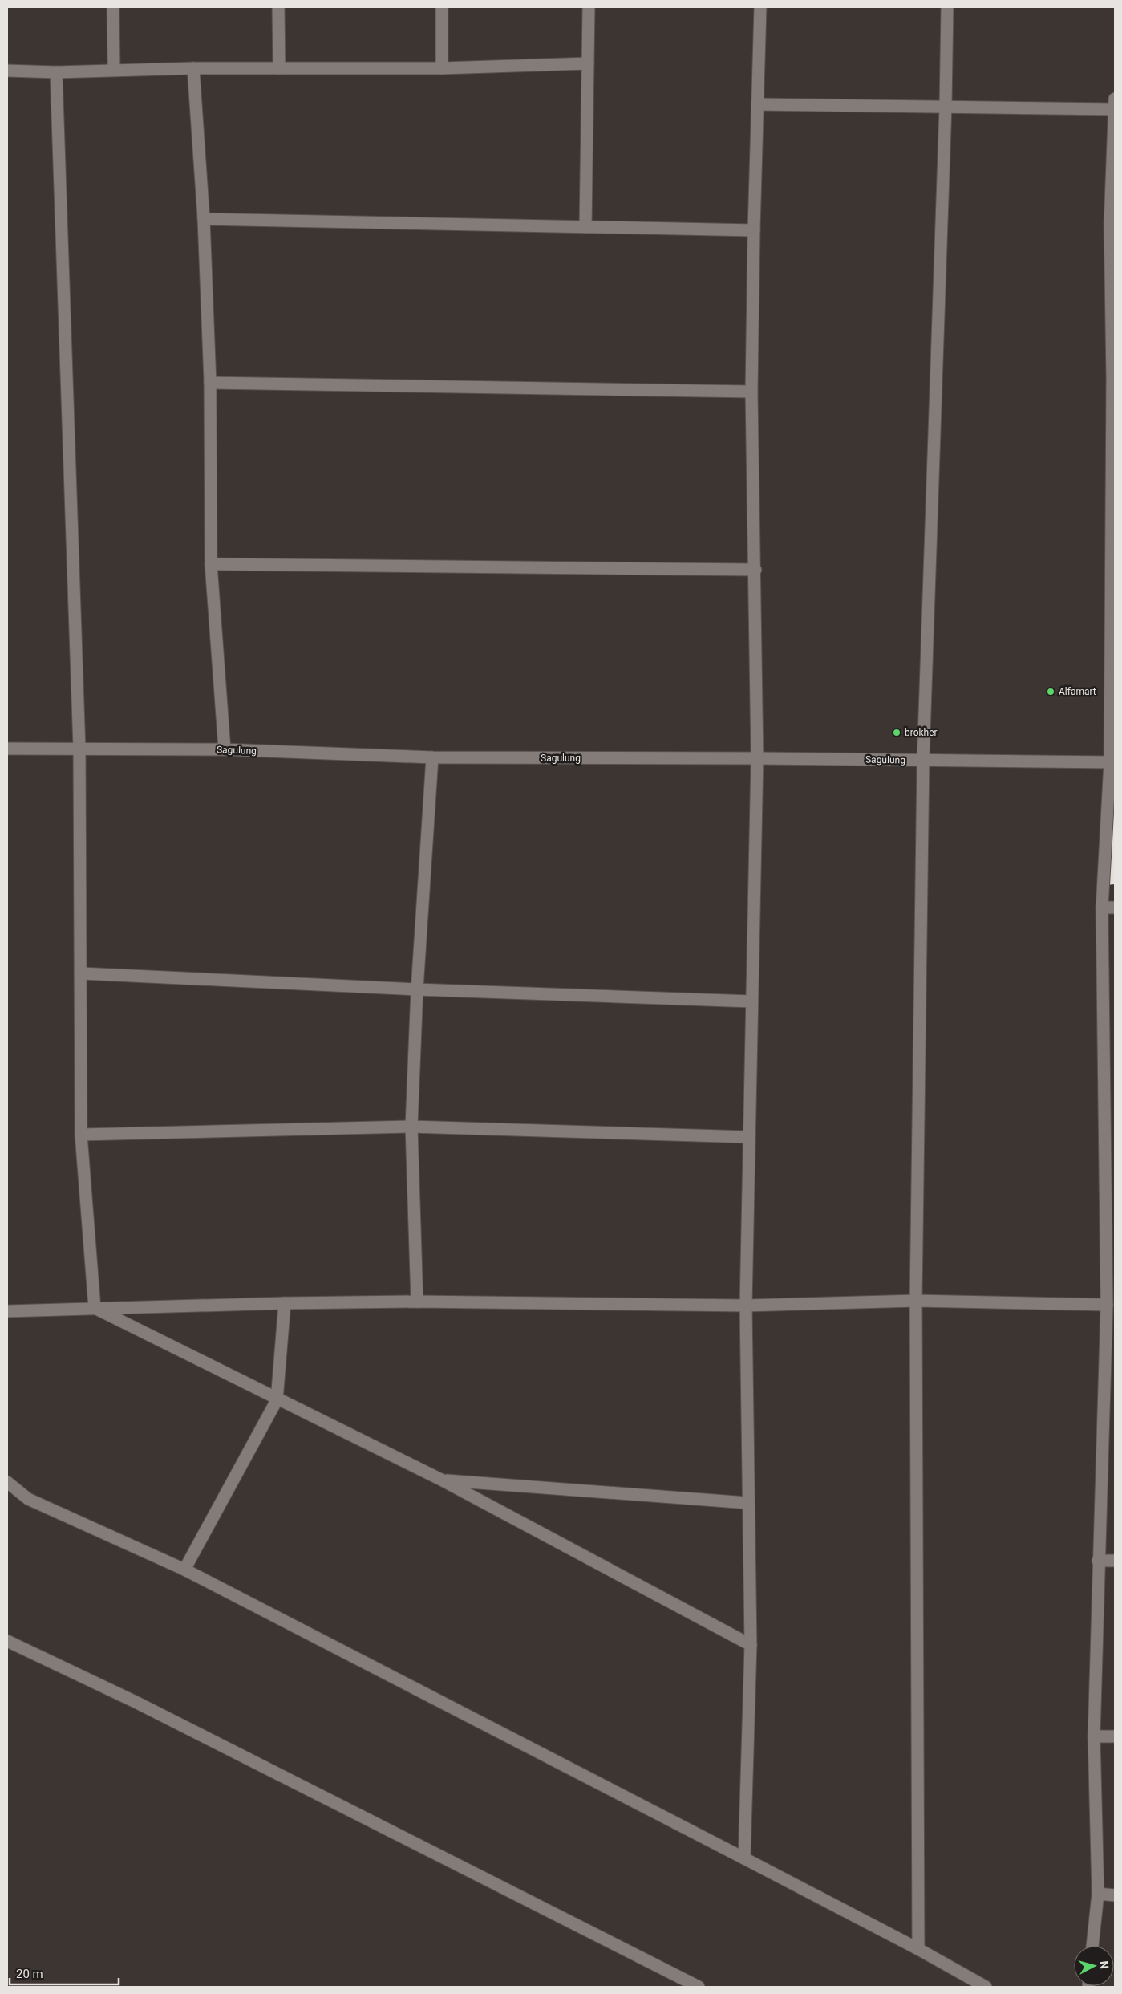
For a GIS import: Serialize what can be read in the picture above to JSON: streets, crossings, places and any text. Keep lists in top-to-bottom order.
{
  "streets": {
    "street": ["Sagulung"]
  },
  "places": ["Alfamart", "brokher"],
  "scale_bar": "20 m",
  "north": "right"
}
